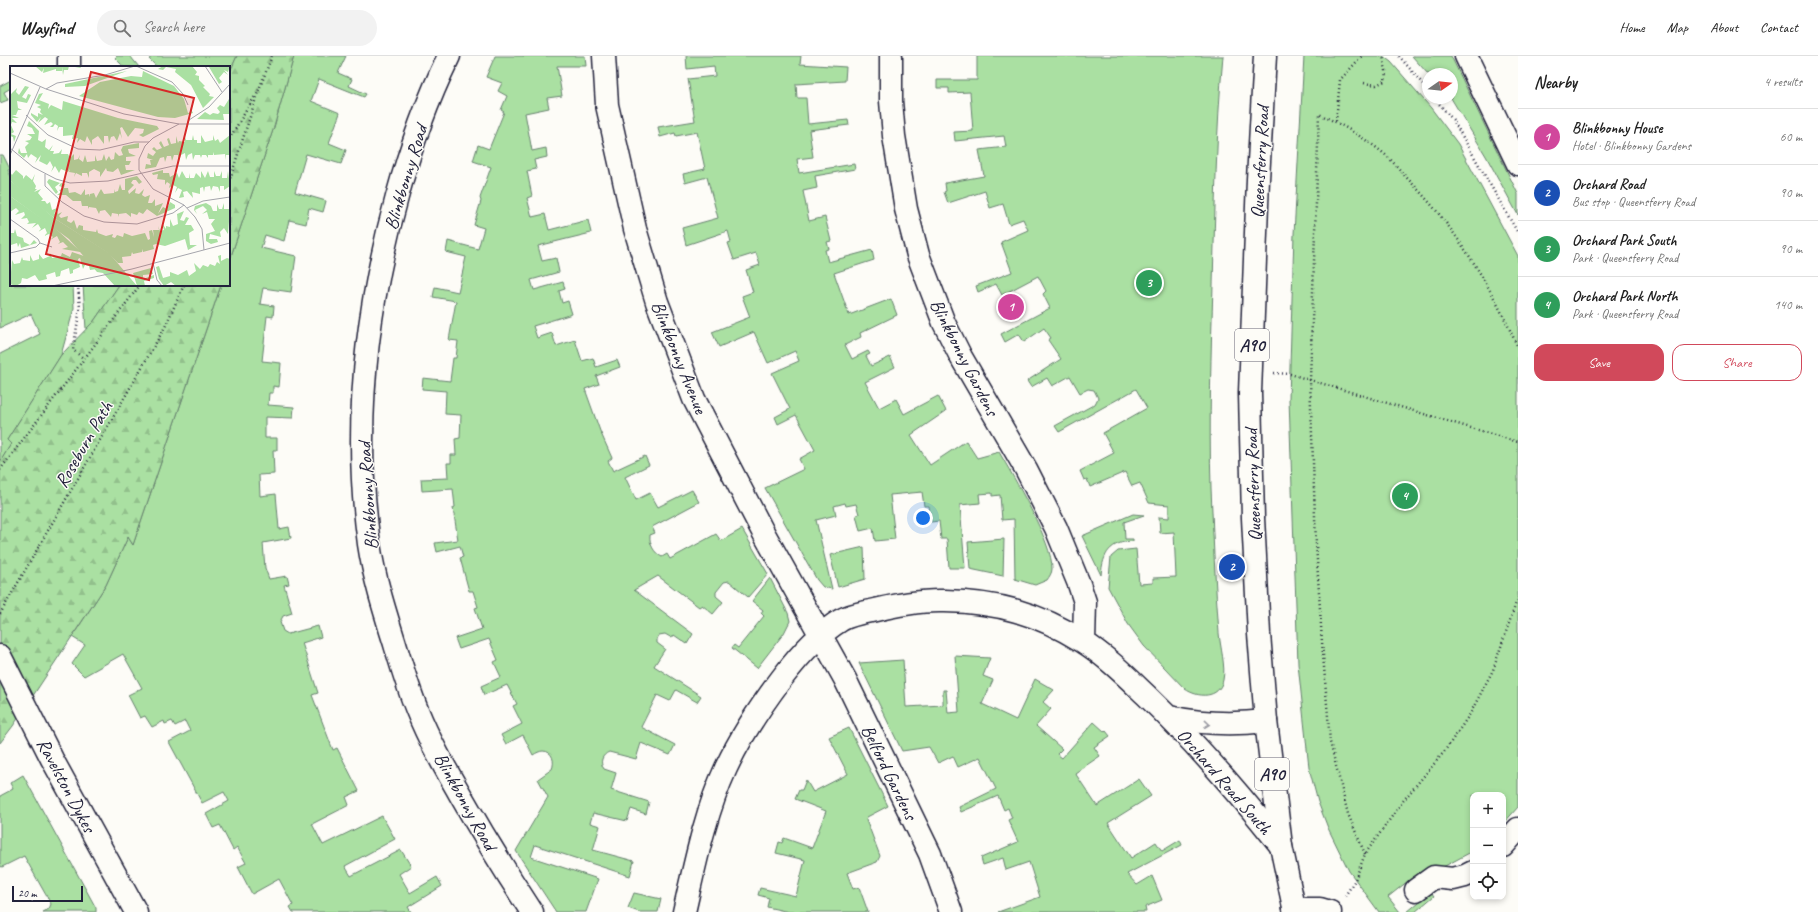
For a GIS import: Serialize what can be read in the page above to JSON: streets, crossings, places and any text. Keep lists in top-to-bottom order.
{
  "streets": {
    "street": [
      "Queensferry Road",
      "Blinkbonny Road",
      "A90",
      "Blinkbonny Avenue",
      "Blinkbonny Gardens",
      "Belford Gardens",
      "Orchard Road South",
      "Ravelston Dykes"
    ],
    "path": ["Roseburn Path"]
  },
  "crossings": [
    ["Queensferry Road", "Orchard Road South"],
    ["Blinkbonny Avenue", "Belford Gardens"],
    ["Blinkbonny Avenue", "Orchard Road South"],
    ["Blinkbonny Gardens", "Orchard Road South"],
    ["Belford Gardens", "Orchard Road South"]
  ],
  "scale_bar": "20 m",
  "north": "right",
  "page": {
    "header": "Wayfind",
    "search": "Search here",
    "nav": [
      "Home",
      "Map",
      "About",
      "Contact"
    ],
    "heading": ["Nearby", "4 results"],
    "list": [
      {
        "mark": "1",
        "name": "Blinkbonny House",
        "note": "Hotel · Blinkbonny Gardens",
        "value": "60 m"
      },
      {
        "mark": "2",
        "name": "Orchard Road",
        "note": "Bus stop · Queensferry Road",
        "value": "90 m"
      },
      {
        "mark": "3",
        "name": "Orchard Park South",
        "note": "Park · Queensferry Road",
        "value": "90 m"
      },
      {
        "mark": "4",
        "name": "Orchard Park North",
        "note": "Park · Queensferry Road",
        "value": "140 m"
      }
    ],
    "pins": [
      "3",
      "1",
      "4",
      "2"
    ],
    "buttons": ["Save", "Share"],
    "map_buttons": ["+", "−"],
    "scale": "20 m"
  }
}
